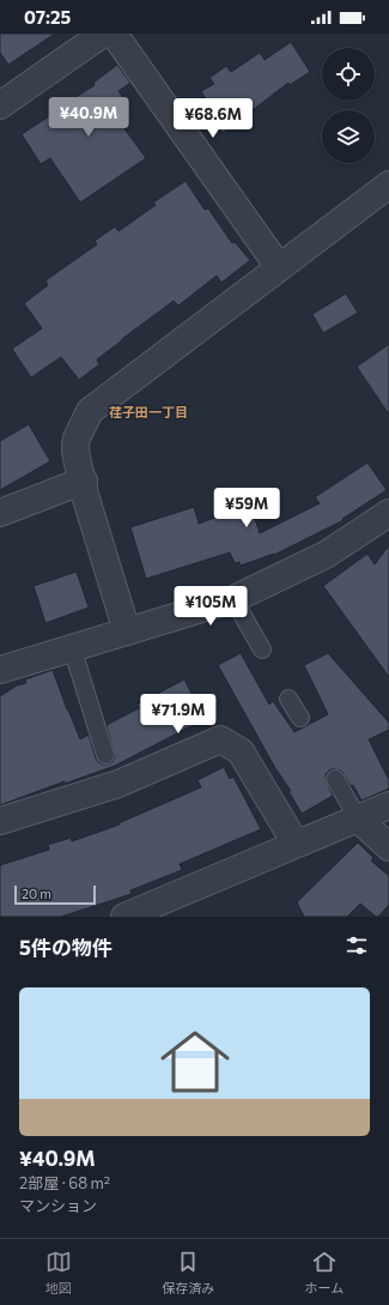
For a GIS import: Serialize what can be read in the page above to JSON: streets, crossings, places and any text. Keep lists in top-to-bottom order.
{
  "districts": ["荏子田一丁目"],
  "scale_bar": "20 m",
  "page": {
    "status": "07:25",
    "price": [
      "¥40.9M",
      "¥68.6M",
      "¥59M",
      "¥105M",
      "¥71.9M"
    ],
    "scale": "20 m",
    "heading": "5件の物件",
    "list": [
      {
        "name": "¥40.9M",
        "note": "2部屋 · 68 m² · マンション"
      }
    ],
    "tabs": ["地図", "保存済み", "ホーム"]
  }
}
